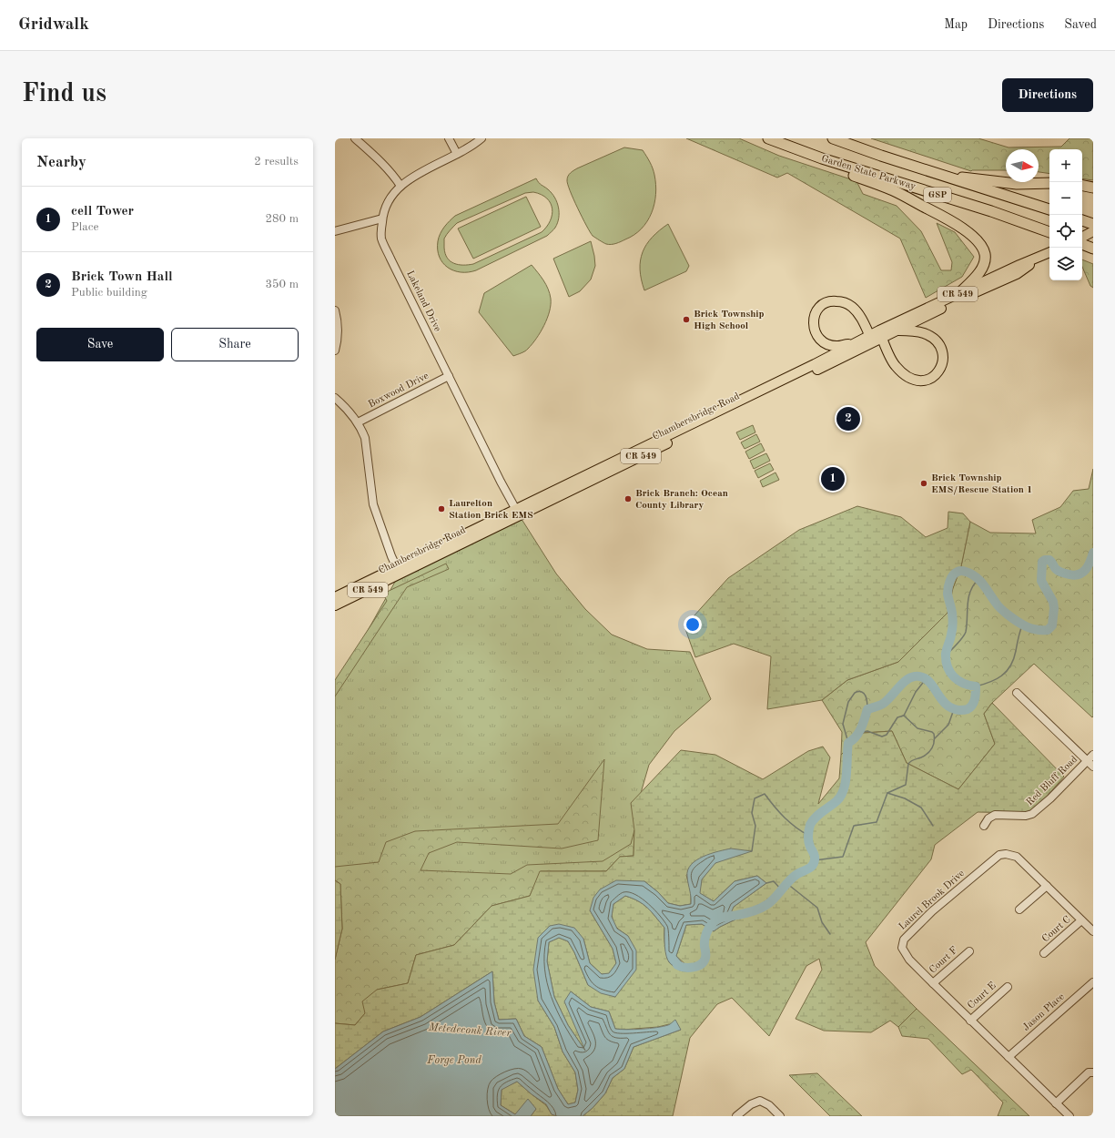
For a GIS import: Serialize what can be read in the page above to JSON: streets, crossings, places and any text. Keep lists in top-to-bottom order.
{
  "streets": {
    "highway": ["Garden State Parkway", "GSP"],
    "main road": ["CR 549", "Chambersbridge Road"],
    "street": [
      "Lakeland Drive",
      "Boxwood Drive",
      "Red Bluff Road",
      "Laurel Brook Drive",
      "Court C",
      "Court F",
      "Court E",
      "Jason Place"
    ]
  },
  "crossings": [
    ["Lakeland Drive", "Boxwood Drive"],
    ["Lakeland Drive", "Chambersbridge Road"],
    ["Laurel Brook Drive", "Court C"],
    ["Laurel Brook Drive", "Court F"],
    ["Laurel Brook Drive", "Court E"],
    ["Laurel Brook Drive", "Jason Place"]
  ],
  "water": ["Metedeconk River", "Forge Pond"],
  "places": [
    "Brick Township High School",
    "Brick Township EMS/Rescue Station 1",
    "Brick Branch: Ocean County Library",
    "Laurelton Station Brick EMS"
  ],
  "north": "right",
  "page": {
    "header": "Gridwalk",
    "nav": ["Map", "Directions", "Saved"],
    "buttons": [
      "Directions",
      ["Save", "Share"]
    ],
    "title": "Find us",
    "heading": ["Nearby", "2 results"],
    "map_buttons": ["+", "−"],
    "list": [
      {
        "mark": "1",
        "name": "cell Tower",
        "note": "Place",
        "value": "280 m"
      },
      {
        "mark": "2",
        "name": "Brick Town Hall",
        "note": "Public building",
        "value": "350 m"
      }
    ],
    "pins": ["2", "1"]
  }
}
